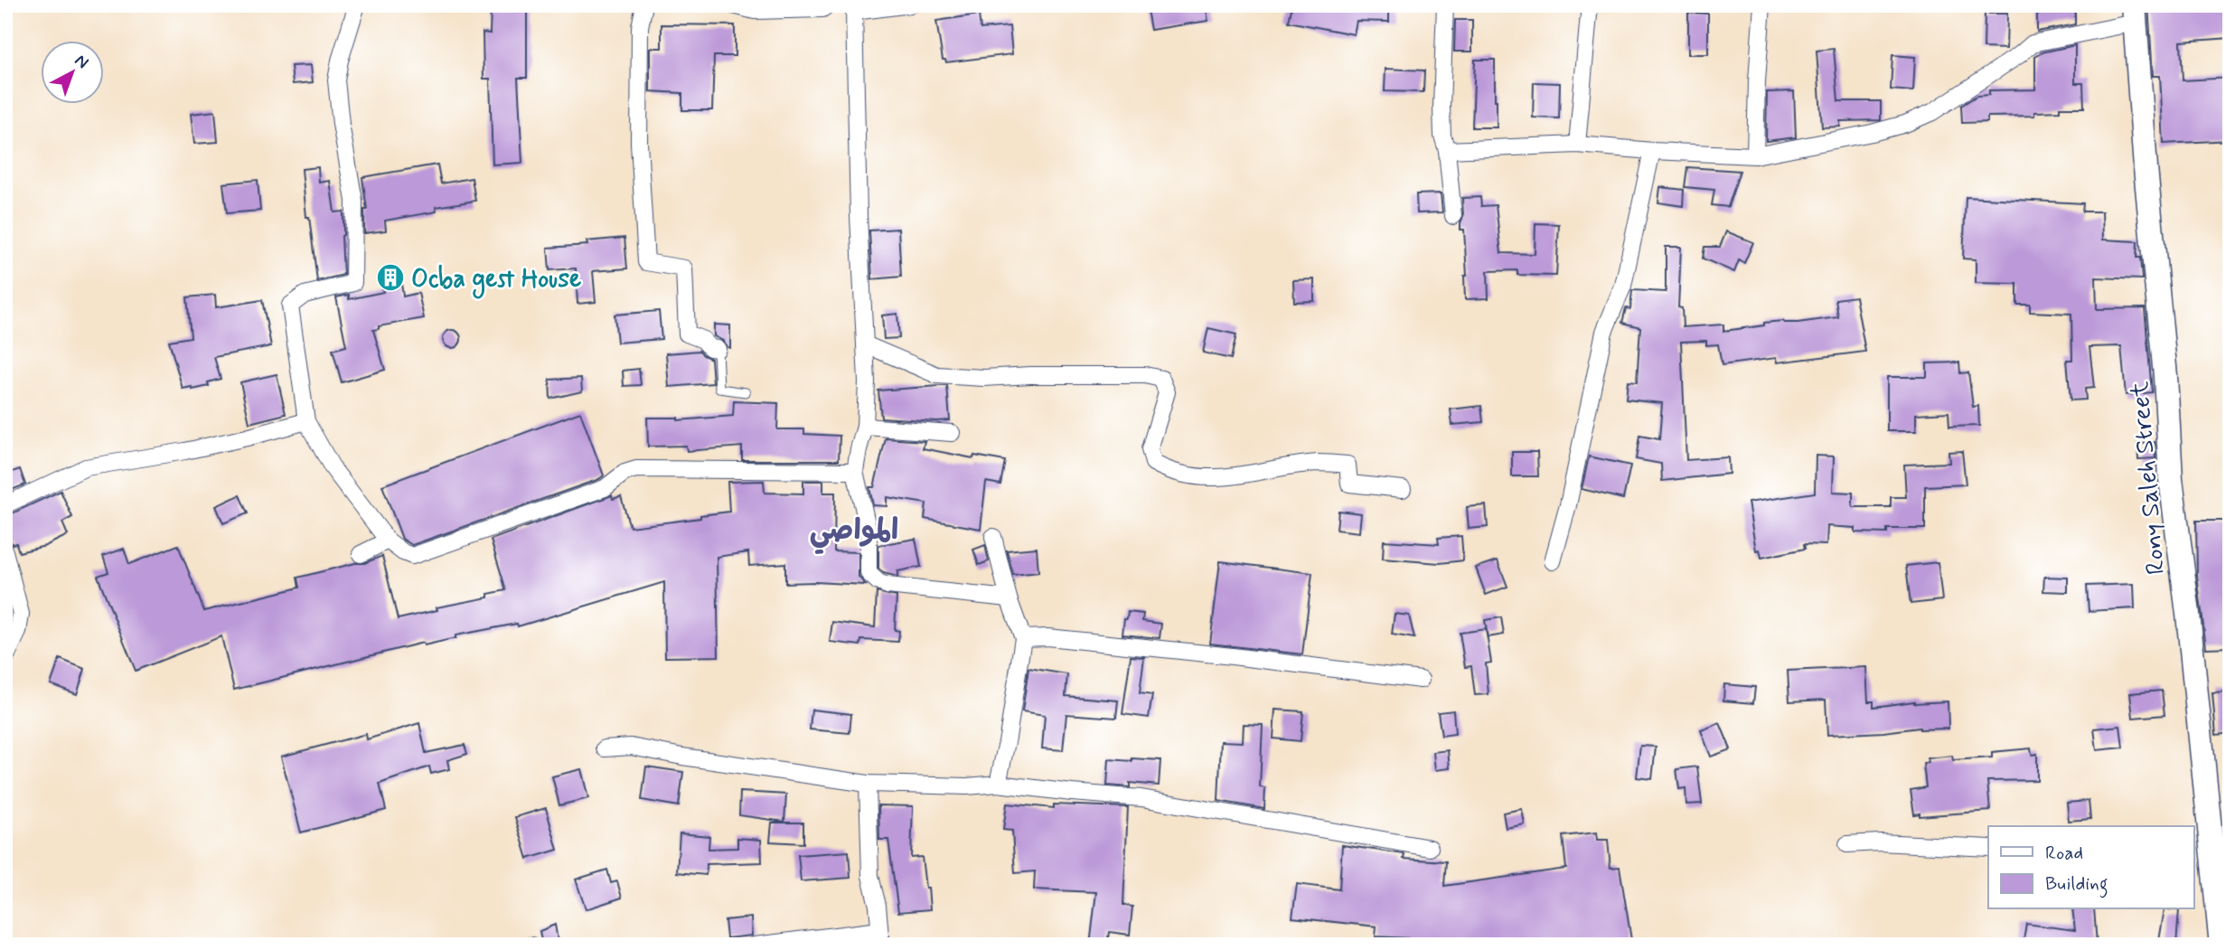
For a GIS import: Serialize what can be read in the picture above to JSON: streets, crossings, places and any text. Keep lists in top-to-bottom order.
{
  "streets": {
    "street": ["Rony Saleh Street"]
  },
  "districts": ["المواصي"],
  "places": {
    "building": ["Ocba gest House"]
  },
  "legend": ["Road", "Building"],
  "north": "top right"
}
